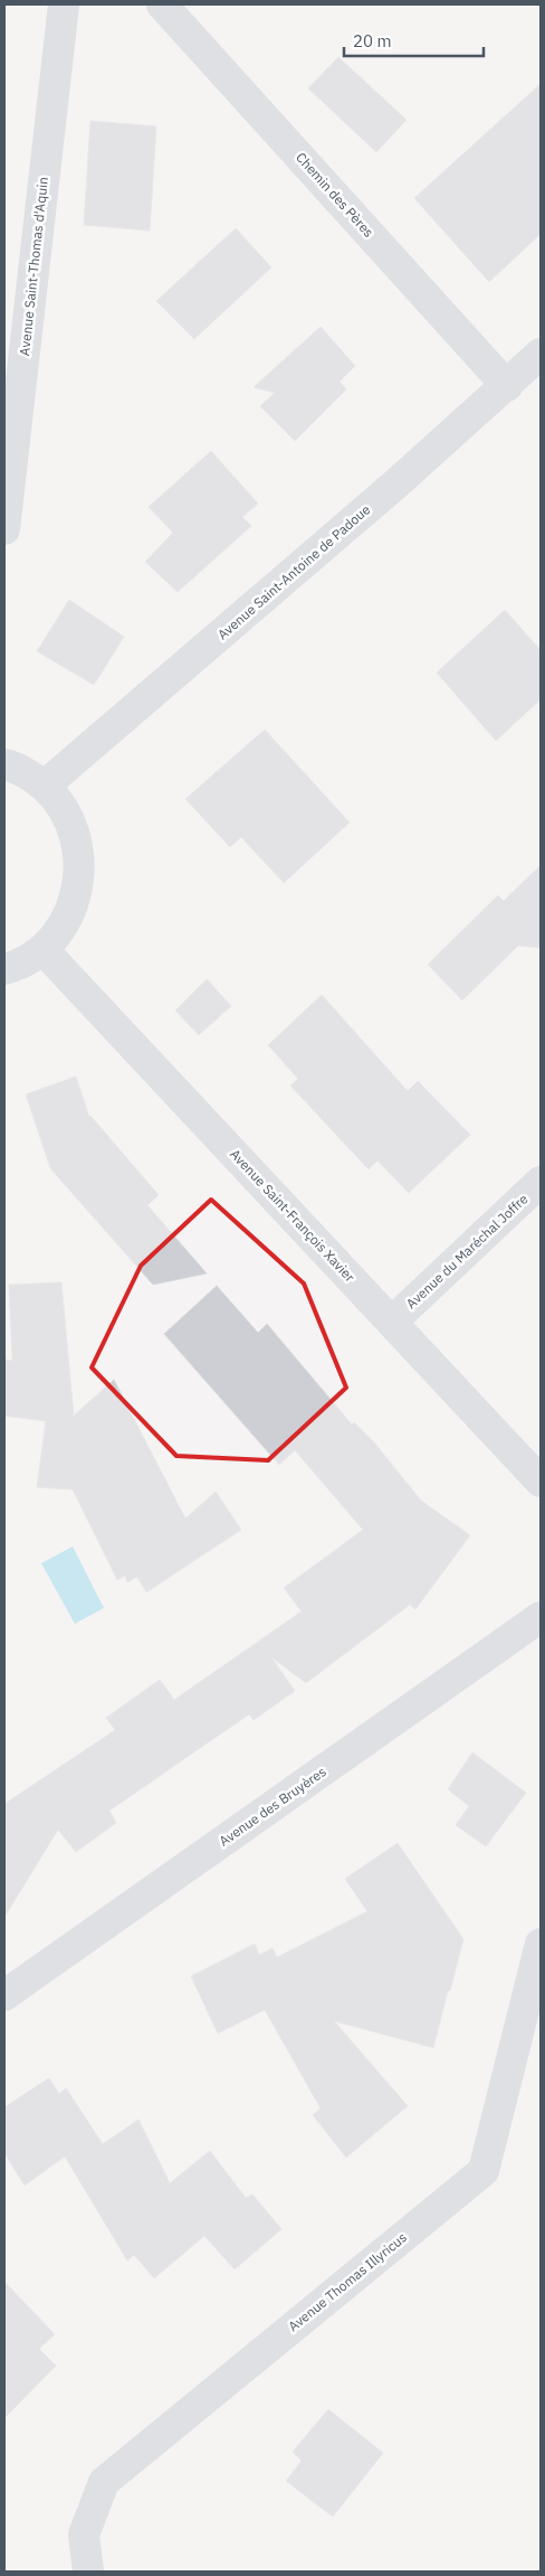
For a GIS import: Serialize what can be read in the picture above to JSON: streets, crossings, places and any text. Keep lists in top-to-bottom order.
{
  "streets": {
    "street": [
      "Chemin des Pères",
      "Avenue Saint-Thomas d'Aquin",
      "Avenue Saint-Antoine de Padoue",
      "Avenue Saint-François Xavier",
      "Avenue du Maréchal Joffre",
      "Avenue des Bruyères",
      "Avenue Thomas Illyricus"
    ]
  },
  "crossings": [
    ["Chemin des Pères", "Avenue Saint-Antoine de Padoue"],
    ["Avenue Saint-François Xavier", "Avenue du Maréchal Joffre"]
  ],
  "scale_bar": "20 m"
}
